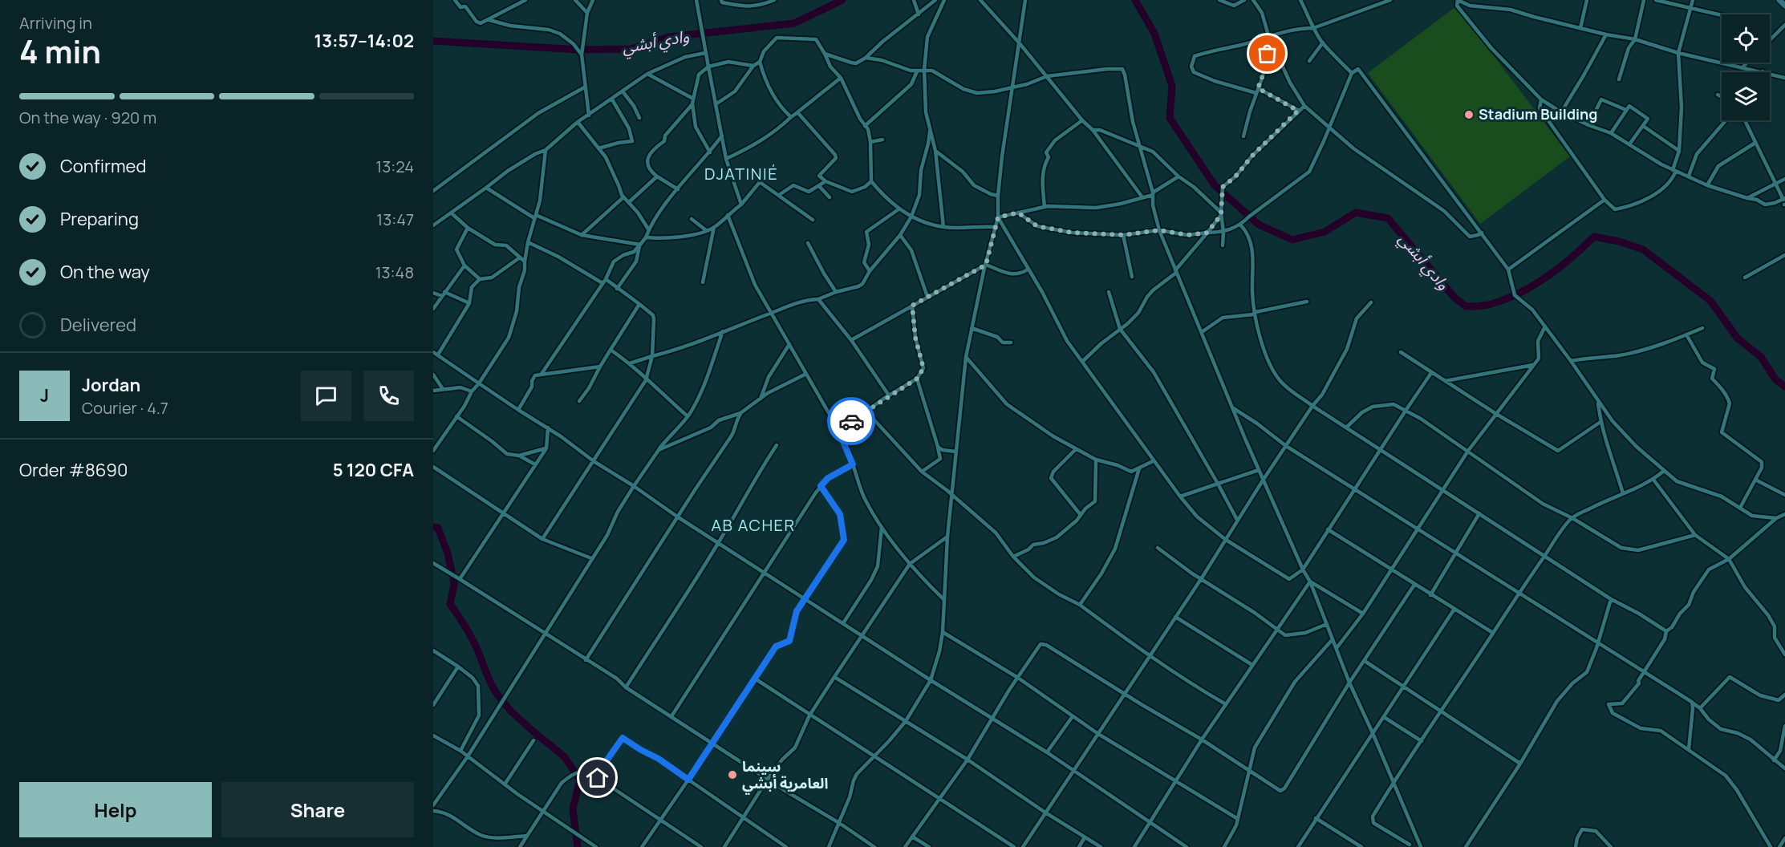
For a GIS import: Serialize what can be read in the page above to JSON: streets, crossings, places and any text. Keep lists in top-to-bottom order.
{
  "districts": ["DJATINIÉ", "AB ACHER"],
  "water": ["وادي أبشي"],
  "places": ["Stadium Building", "سينما العامرية أبشي"],
  "page": {
    "heading": ["4 min", "Arriving in", "13:57–14:02"],
    "panel": [
      "Jordan",
      "Courier · 4.7",
      "Order #8690",
      "5 120 CFA"
    ],
    "bar": "On the way · 920 m",
    "list": [
      ["Confirmed", "13:24"],
      ["Preparing", "13:47"],
      ["On the way", "13:48"],
      "Delivered"
    ],
    "round": "J",
    "buttons": ["Help", "Share"]
  }
}
